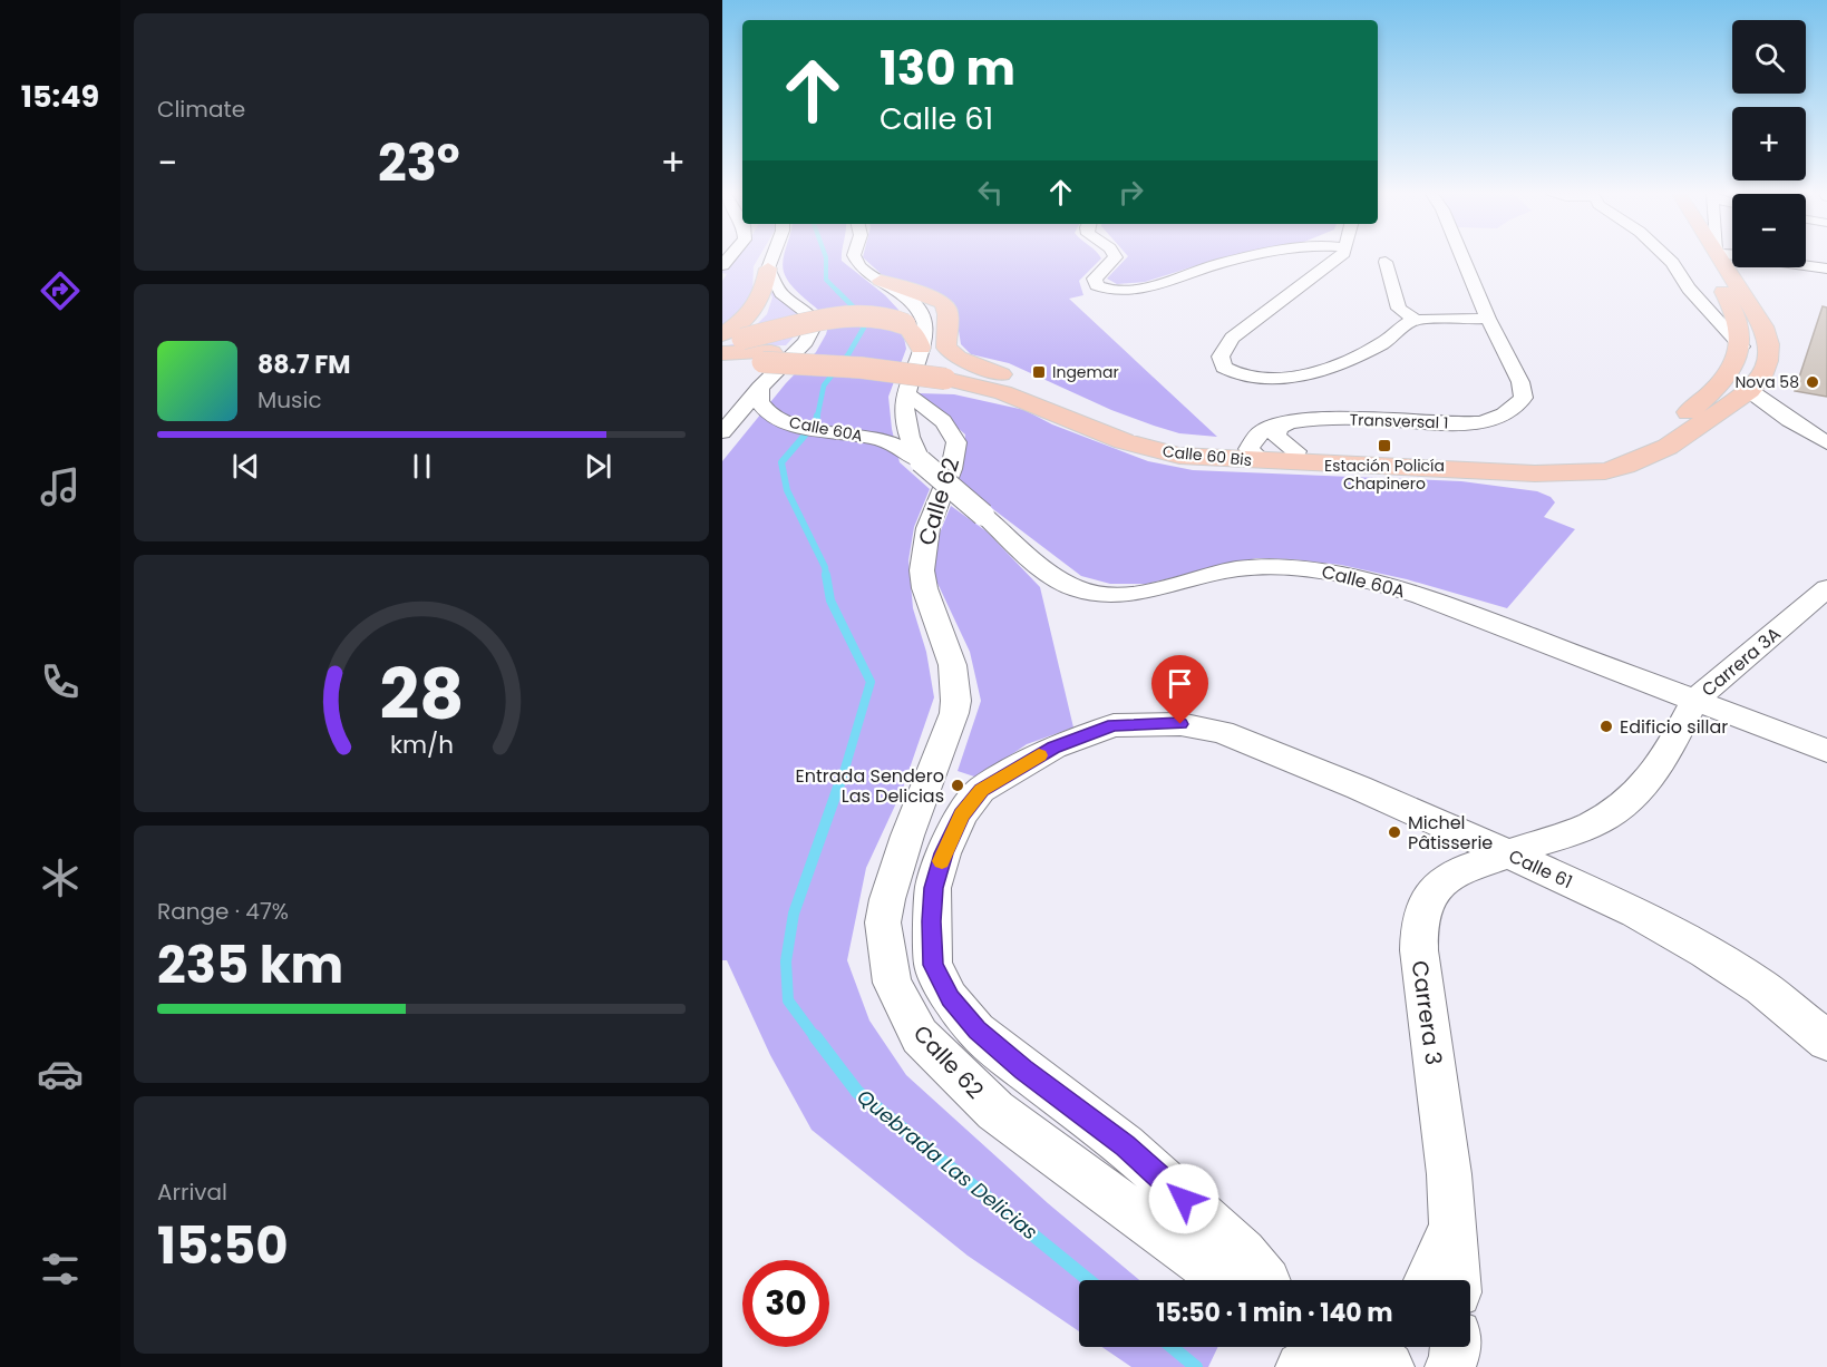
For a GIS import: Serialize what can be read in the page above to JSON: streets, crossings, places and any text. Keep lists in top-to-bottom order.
{
  "streets": {
    "main road": ["Calle 60 Bis"],
    "street": [
      "Transversal 1",
      "Calle 60A",
      "Calle 62",
      "Carrera 3A",
      "Calle 61",
      "Carrera 3"
    ]
  },
  "crossings": [
    ["Transversal 1", "Calle 60 Bis"],
    ["Calle 60A", "Calle 62"],
    ["Calle 60A", "Carrera 3A"],
    ["Carrera 3A", "Calle 61"],
    ["Carrera 3A", "Carrera 3"],
    ["Calle 61", "Carrera 3"]
  ],
  "water": ["Quebrada Las Delicias"],
  "places": {
    "transit": ["Ingemar", "Estación Policía Chapinero"],
    "other": [
      "Nova 58",
      "Edificio sillar",
      "Entrada Sendero Las Delicias",
      "Michel Pâtisserie"
    ]
  },
  "page": {
    "tabs": "15:49",
    "tile": [
      "Climate",
      ["Range · 47%", "235 km"],
      ["Arrival", "15:50"]
    ],
    "map_buttons": ["+", "−"],
    "turn": ["130 m", "Calle 61"],
    "heat": ["−", "23°", "+"],
    "song": ["88.7 FM", "Music"],
    "limit": "30",
    "trip": "15:50 · 1 min · 140 m",
    "gauge": ["28", "km/h"]
  }
}
